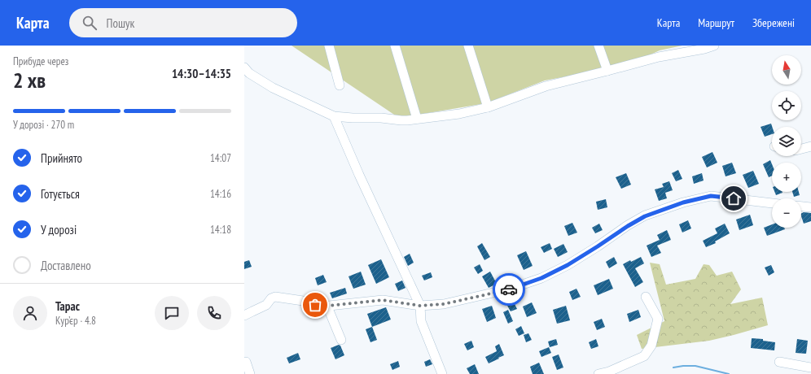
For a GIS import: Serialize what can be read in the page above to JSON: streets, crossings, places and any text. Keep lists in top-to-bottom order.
{
  "north": "top",
  "page": {
    "header": "Карта",
    "search": "Пошук",
    "nav": ["Карта", "Маршрут", "Збережені"],
    "heading": ["2 хв", "Прибуде через", "14:30–14:35"],
    "panel": ["Тарас", "Кур’єр · 4.8"],
    "map_buttons": ["+", "−"],
    "bar": "У дорозі · 270 m",
    "list": [
      ["Прийнято", "14:07"],
      ["Готується", "14:16"],
      ["У дорозі", "14:18"],
      "Доставлено"
    ]
  }
}
